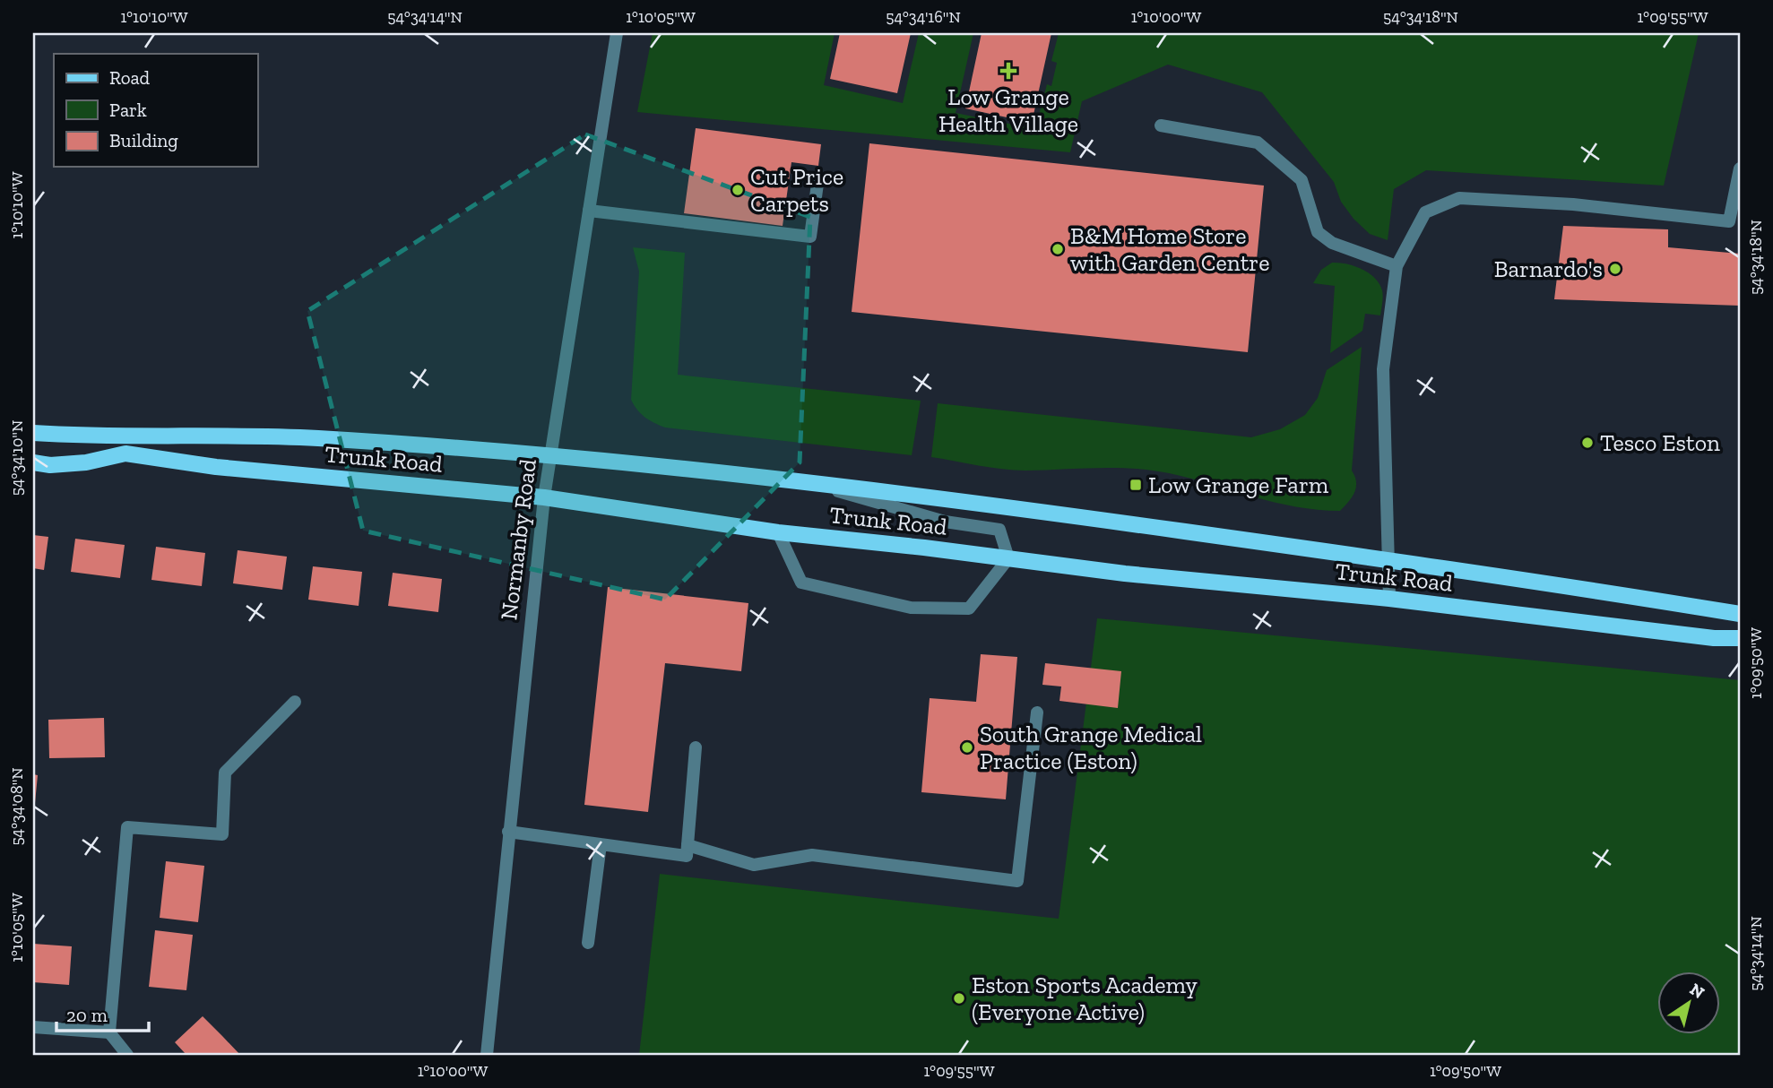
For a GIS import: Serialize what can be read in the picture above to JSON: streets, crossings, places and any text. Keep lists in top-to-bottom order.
{
  "streets": {
    "main road": ["Trunk Road"],
    "street": ["Normanby Road"]
  },
  "crossings": [
    ["Trunk Road", "Normanby Road"]
  ],
  "places": {
    "health": ["Low Grange Health Village"],
    "other": [
      "Cut Price Carpets",
      "B&M Home Store with Garden Centre",
      "Barnardo's",
      "Tesco Eston",
      "South Grange Medical Practice (Eston)",
      "Eston Sports Academy (Everyone Active)"
    ],
    "transit": ["Low Grange Farm"]
  },
  "legend": ["Road", "Park", "Building"],
  "scale_bar": "20 m",
  "north": "top right",
  "coordinates": [
    "1°10'10\"W",
    "54°34'14\"N",
    "1°10'05\"W",
    "54°34'16\"N",
    "1°10'00\"W",
    "54°34'18\"N",
    "1°09'55\"W",
    "54°34'10\"N",
    "1°09'50\"W",
    "54°34'08\"N"
  ]
}
